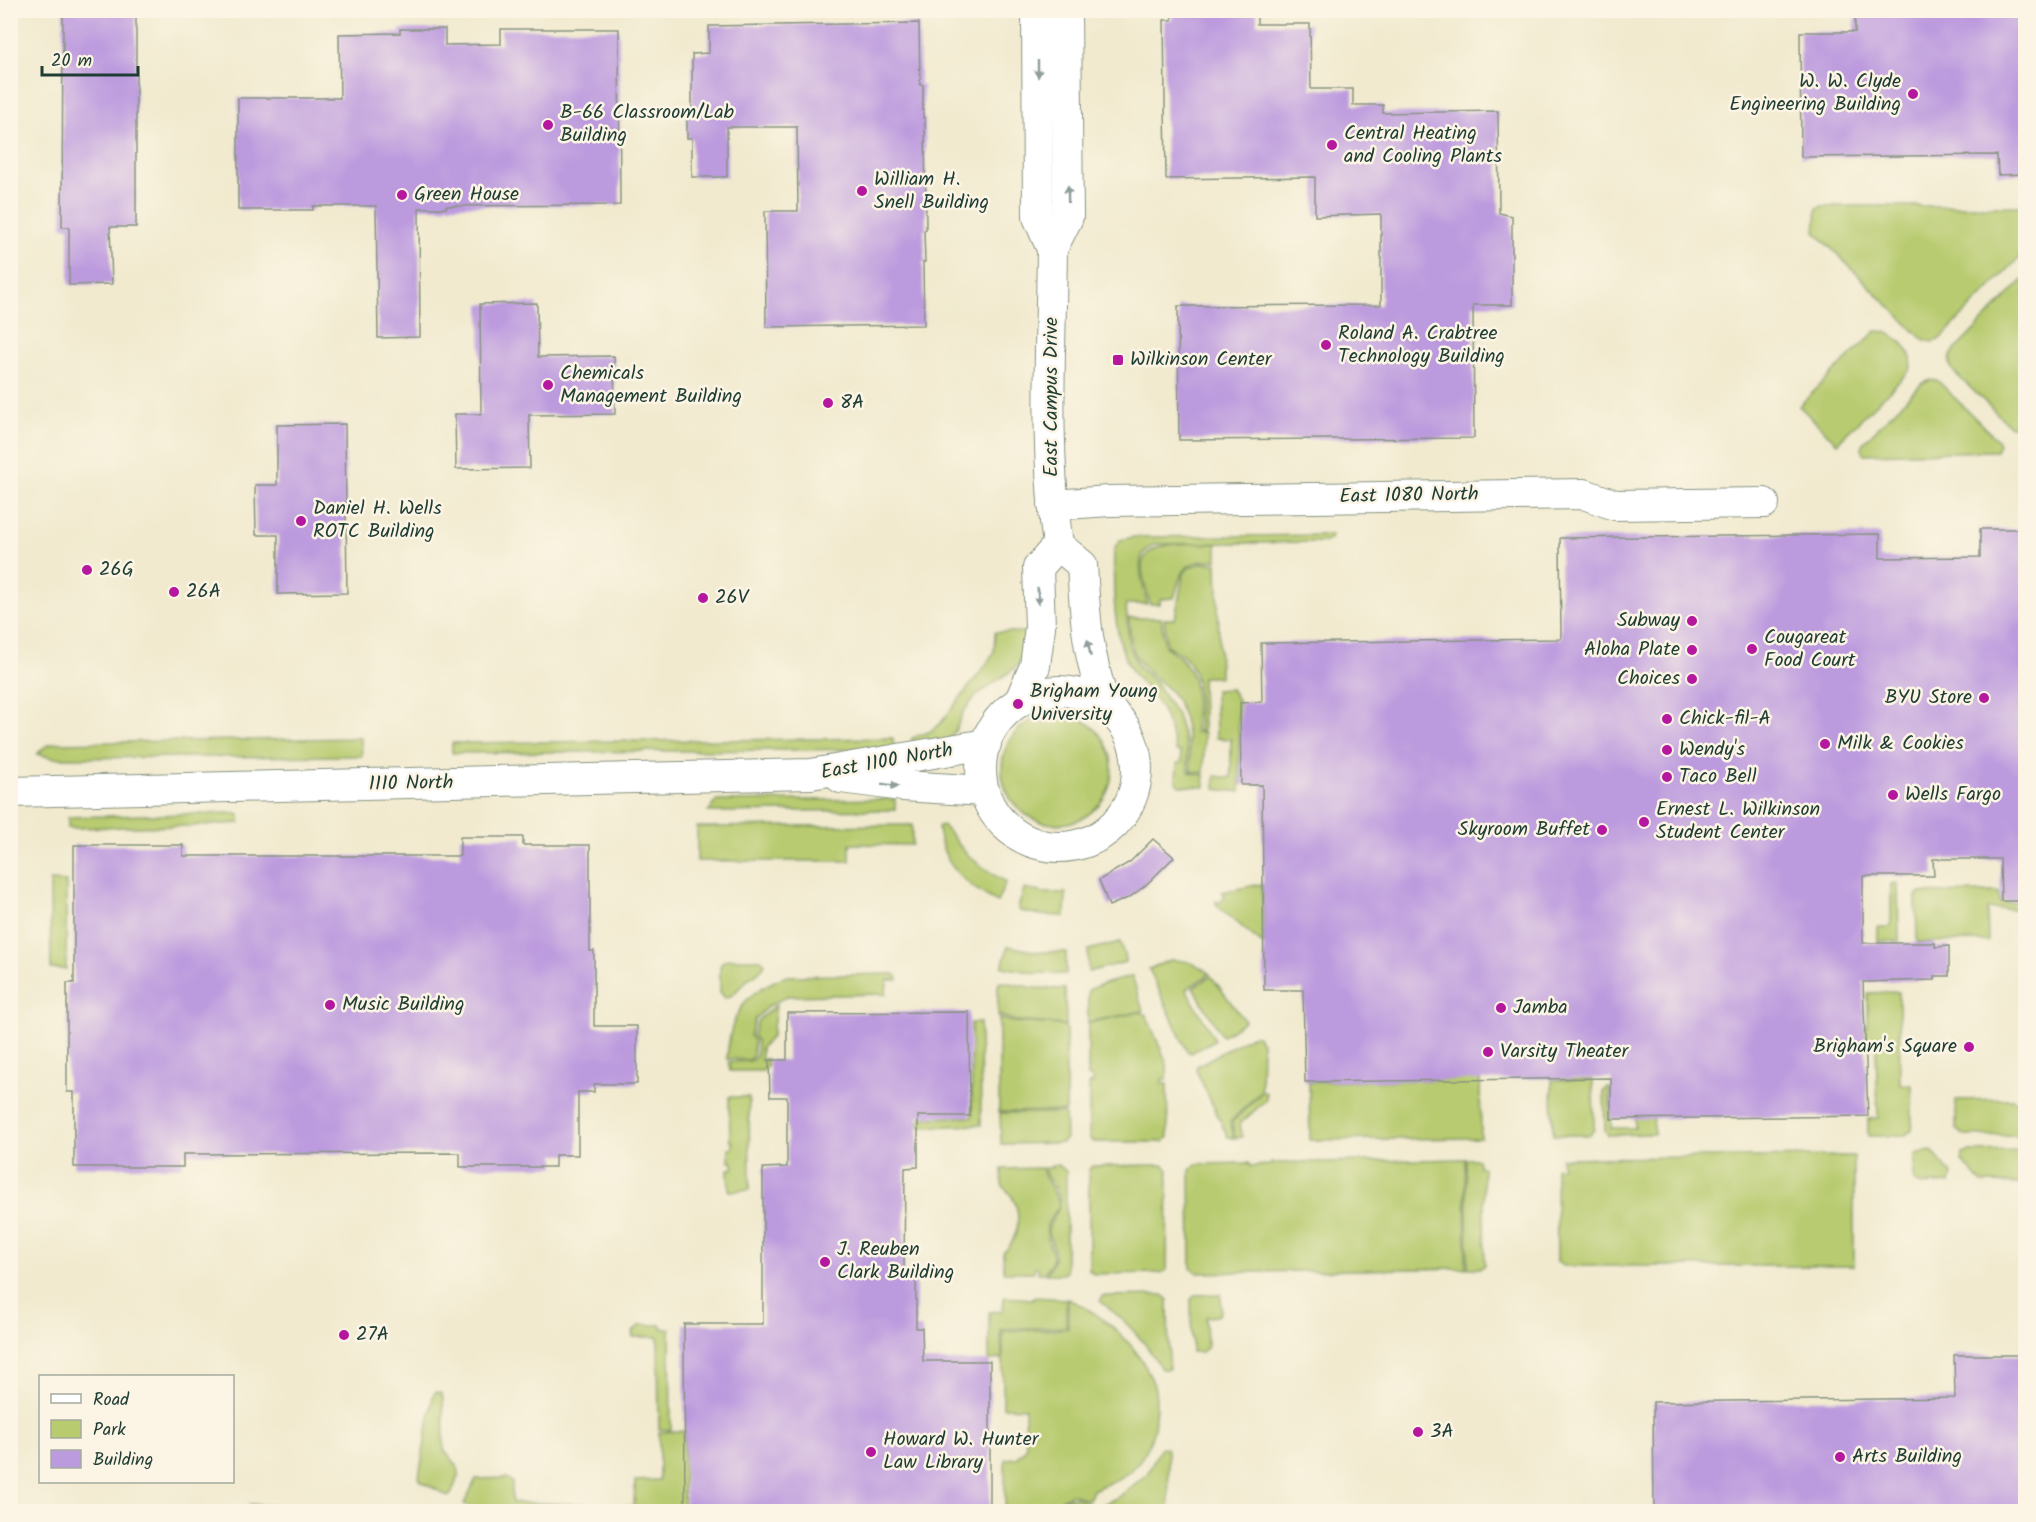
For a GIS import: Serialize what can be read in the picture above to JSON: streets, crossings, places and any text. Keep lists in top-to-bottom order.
{
  "streets": {
    "street": [
      "East Campus Drive",
      "East 1080 North",
      "East 1100 North",
      "1110 North"
    ]
  },
  "crossings": [
    ["East Campus Drive", "East 1080 North"],
    ["East 1100 North", "1110 North"]
  ],
  "places": {
    "other": [
      "W. W. Clyde Engineering Building",
      "B-66 Classroom/Lab Building",
      "Central Heating and Cooling Plants",
      "William H. Snell Building",
      "Green House",
      "Roland A. Crabtree Technology Building",
      "Chemicals Management Building",
      "8A",
      "Daniel H. Wells ROTC Building",
      "26G",
      "26A",
      "26V",
      "Subway",
      "Cougareat Food Court",
      "Aloha Plate",
      "Choices",
      "BYU Store",
      "Brigham Young University",
      "Chick-fil-A",
      "Milk & Cookies",
      "Wendy's",
      "Taco Bell",
      "Wells Fargo",
      "Ernest L. Wilkinson Student Center",
      "Skyroom Buffet",
      "Music Building",
      "Jamba",
      "Brigham's Square",
      "Varsity Theater",
      "J. Reuben Clark Building",
      "27A",
      "3A",
      "Howard W. Hunter Law Library",
      "Arts Building"
    ],
    "transit": ["Wilkinson Center"]
  },
  "legend": ["Road", "Park", "Building"],
  "scale_bar": "20 m"
}
